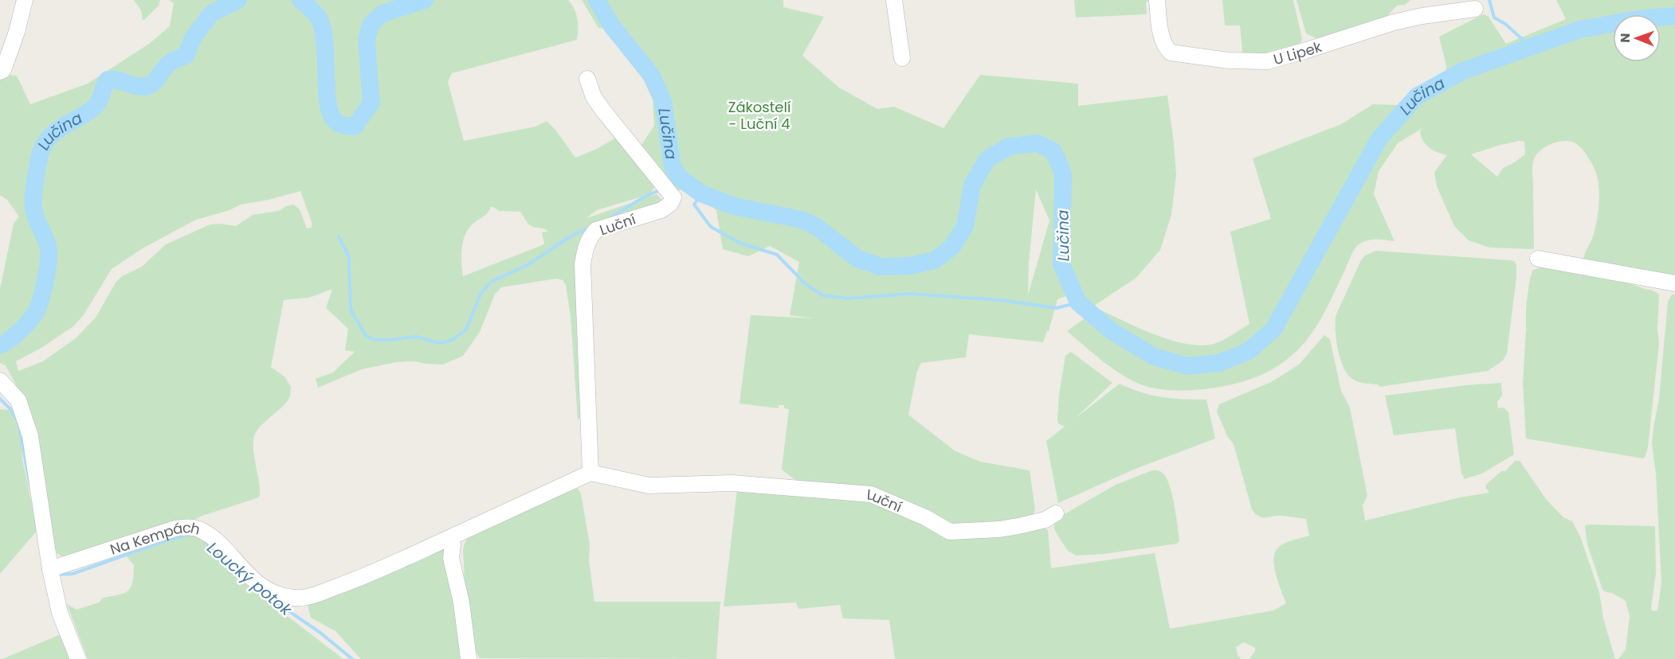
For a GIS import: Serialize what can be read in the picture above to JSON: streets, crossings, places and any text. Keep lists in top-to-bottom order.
{
  "streets": {
    "street": ["U Lipek", "Luční", "Na Kempách"]
  },
  "water": ["Lučina", "Loucký potok"],
  "parks": ["Zákostelí - Luční 4"],
  "north": "left"
}
